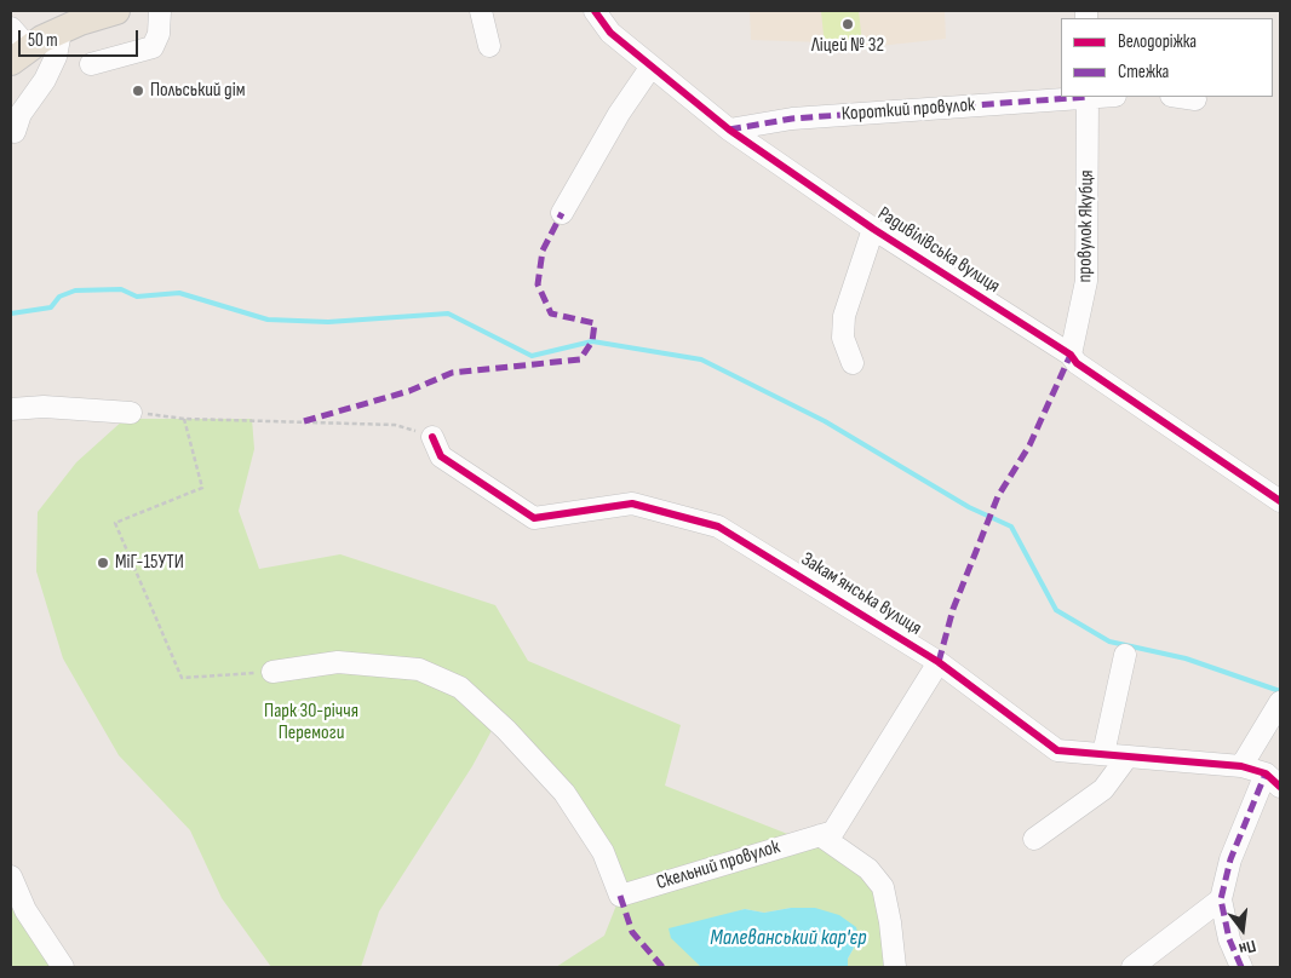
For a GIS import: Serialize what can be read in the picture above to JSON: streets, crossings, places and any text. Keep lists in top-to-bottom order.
{
  "streets": {
    "street": [
      "Короткий провулок",
      "провулок Якубця",
      "Радивілівська вулиця",
      "Закамʼянська вулиця",
      "Скельний провулок"
    ]
  },
  "crossings": [
    ["Короткий провулок", "провулок Якубця"],
    ["Короткий провулок", "Радивілівська вулиця"],
    ["провулок Якубця", "Радивілівська вулиця"],
    ["Закамʼянська вулиця", "Скельний провулок"]
  ],
  "water": ["Малеванський кар'єр"],
  "parks": ["Парк 30-річчя Перемоги"],
  "places": ["Ліцей № 32", "Польський дім", "МіГ-15УТИ"],
  "legend": ["Велодоріжка", "Стежка"],
  "scale_bar": "50 m",
  "north": "bottom"
}
